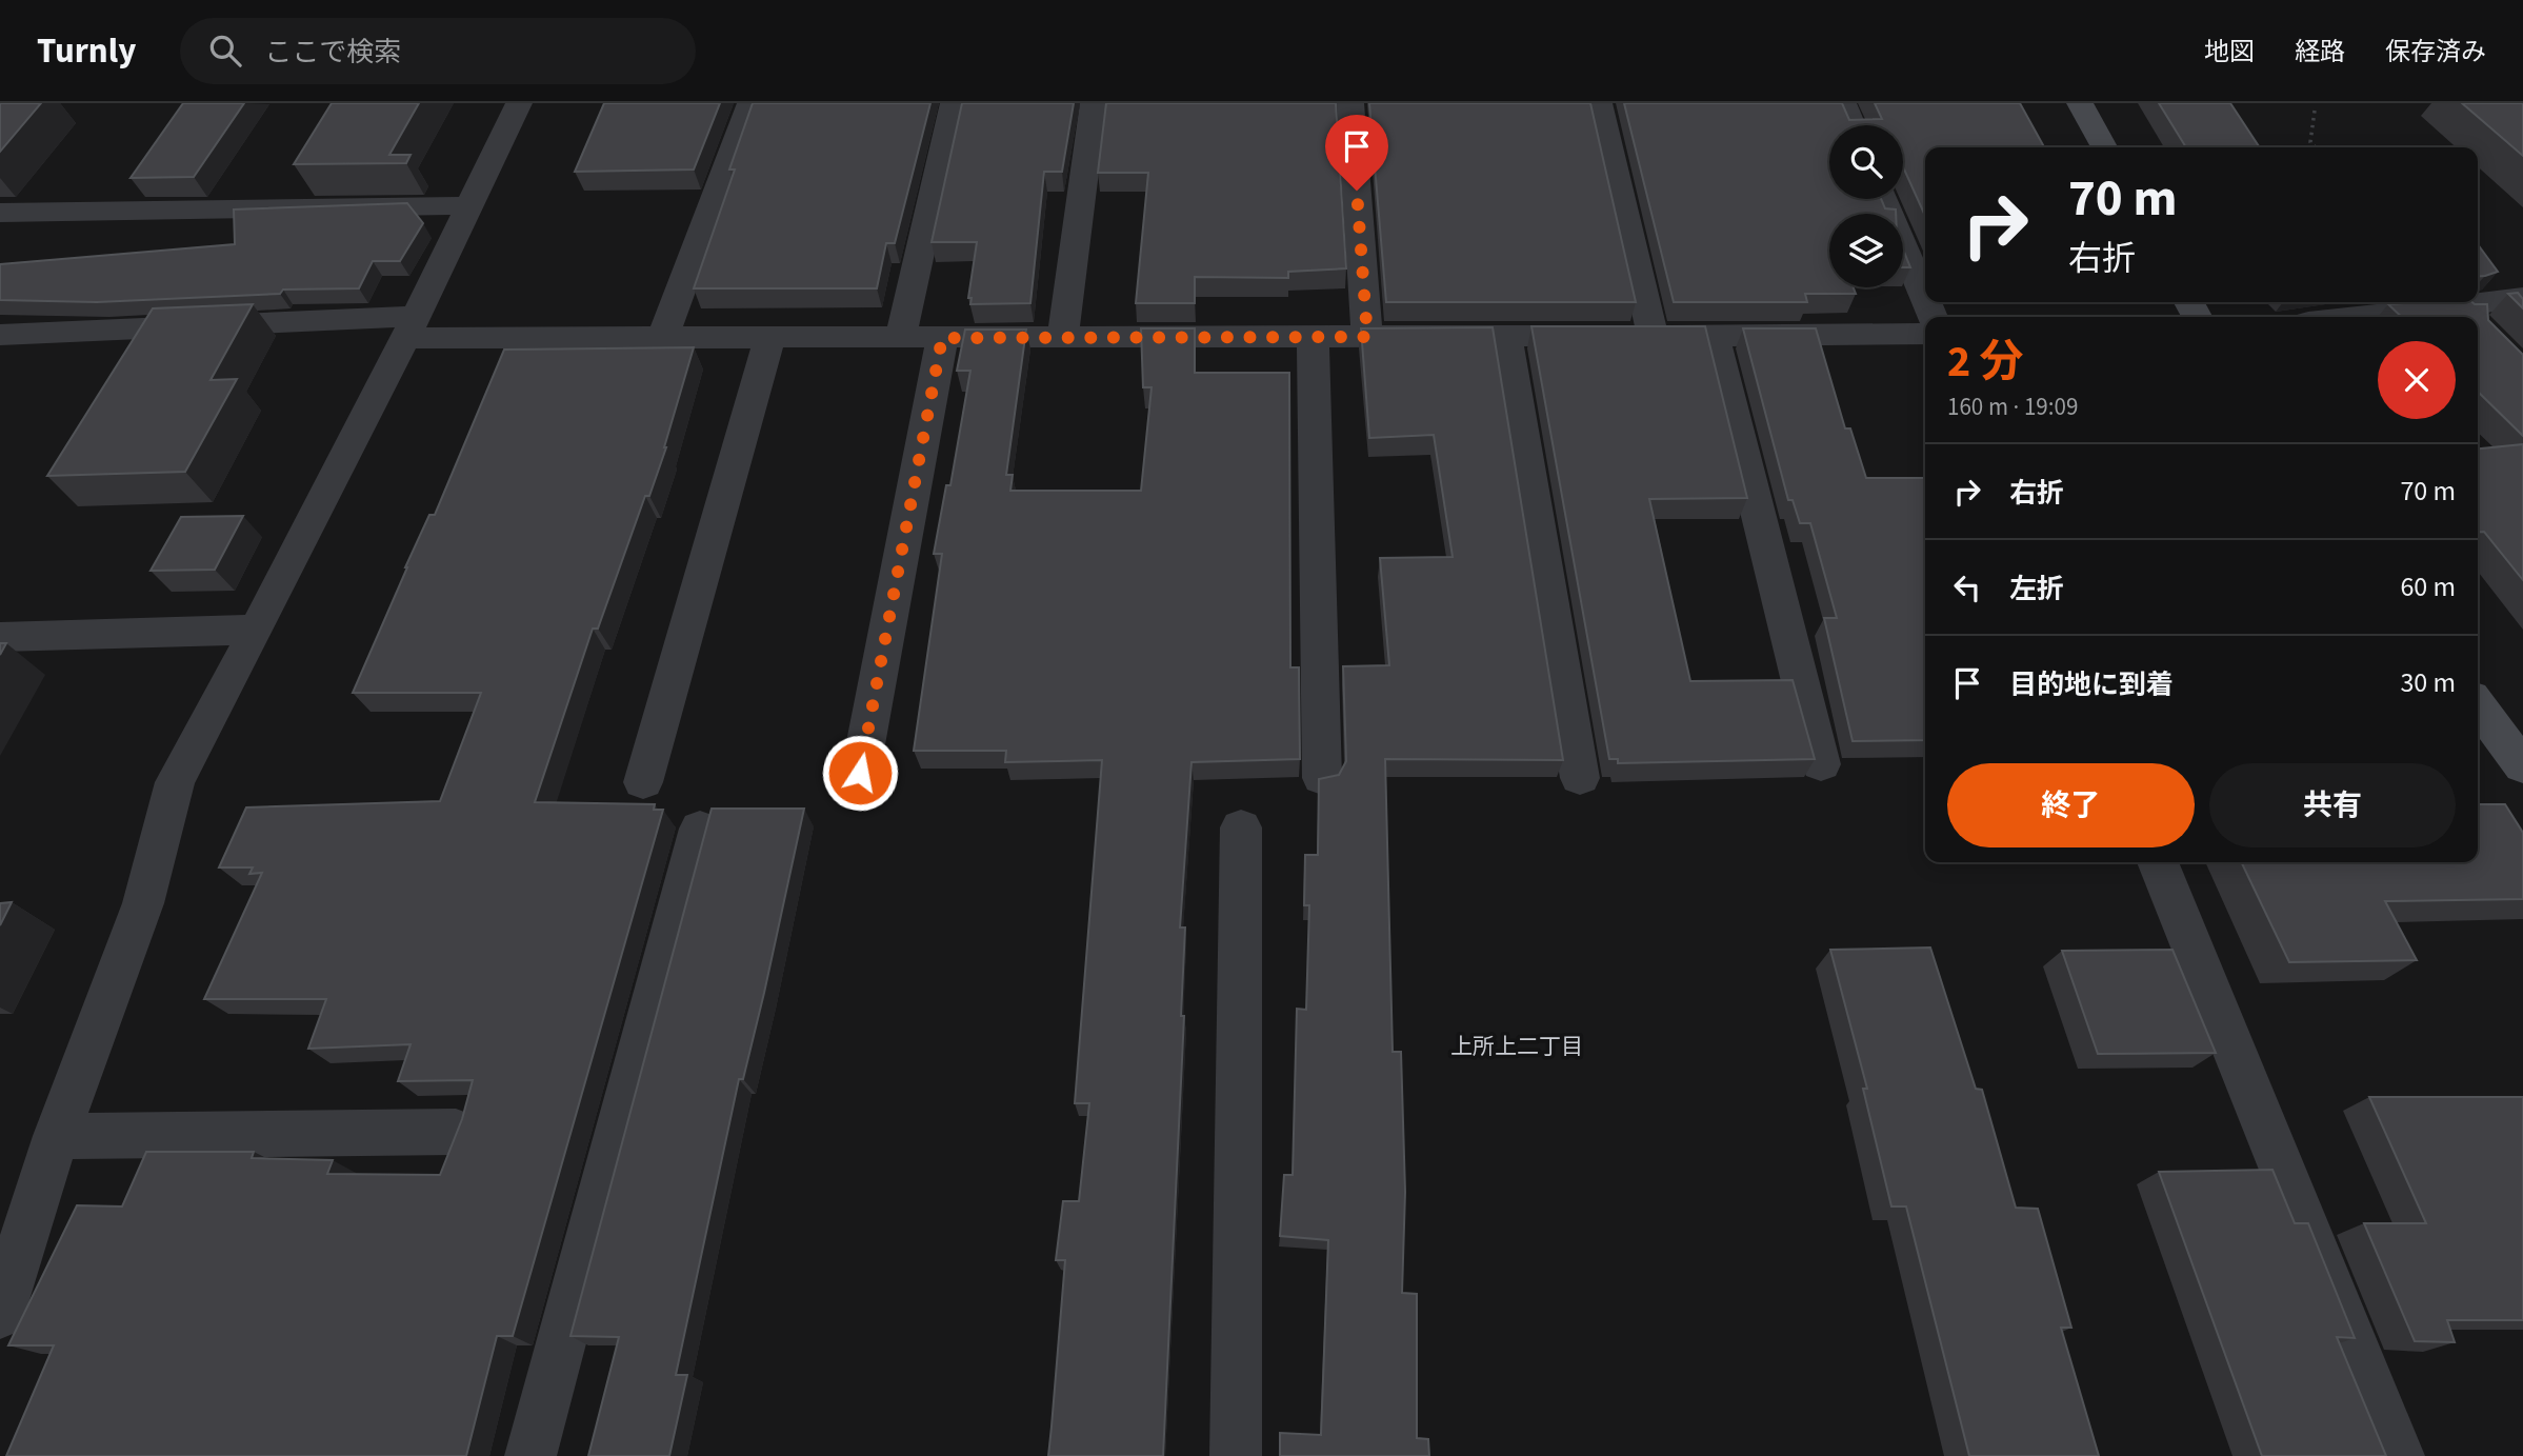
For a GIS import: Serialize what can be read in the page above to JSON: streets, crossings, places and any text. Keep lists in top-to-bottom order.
{
  "districts": ["上所上二丁目"],
  "page": {
    "header": "Turnly",
    "search": "ここで検索",
    "nav": ["地図", "経路", "保存済み"],
    "turn": ["70 m", "右折"],
    "heading": ["2 分", "160 m · 19:09"],
    "list": [
      {
        "name": "右折",
        "value": "70 m"
      },
      {
        "name": "左折",
        "value": "60 m"
      },
      {
        "name": "目的地に到着",
        "value": "30 m"
      }
    ],
    "buttons": ["終了", "共有"]
  }
}
